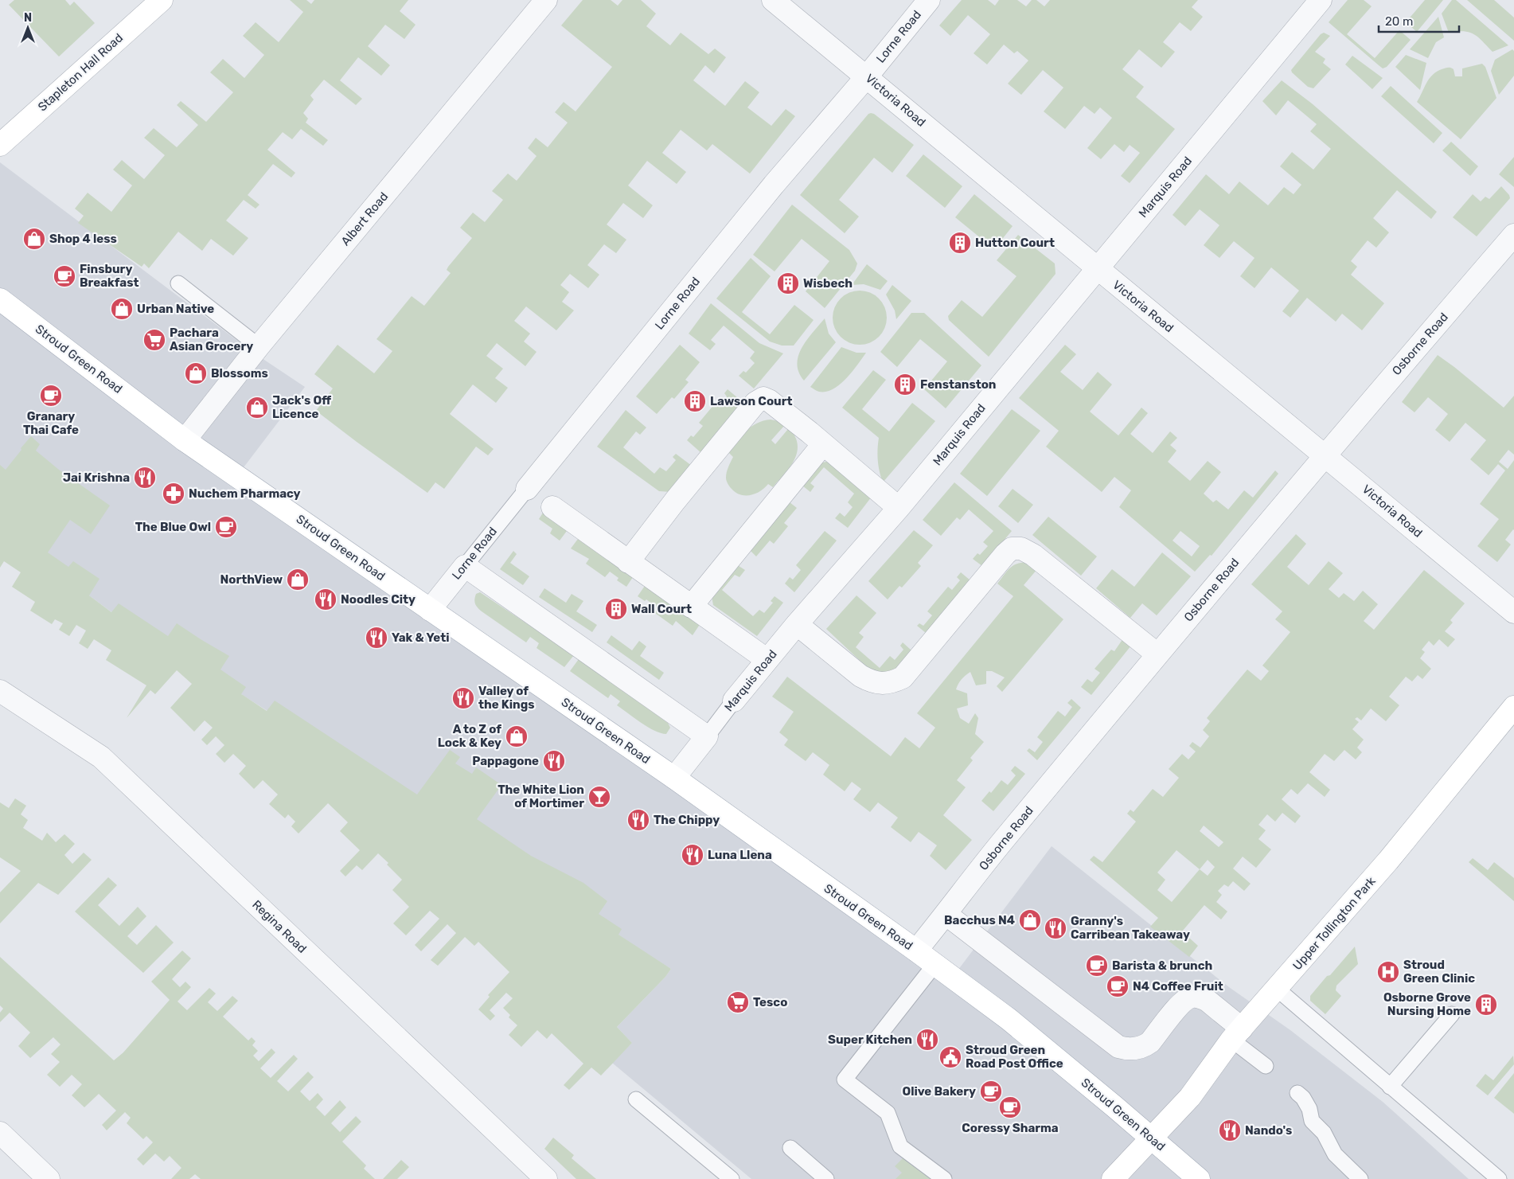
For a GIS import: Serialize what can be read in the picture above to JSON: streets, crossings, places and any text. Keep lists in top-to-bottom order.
{
  "streets": {
    "main road": ["Stapleton Hall Road", "Stroud Green Road", "Upper Tollington Park"],
    "street": [
      "Lorne Road",
      "Victoria Road",
      "Marquis Road",
      "Albert Road",
      "Osborne Road",
      "Regina Road"
    ]
  },
  "crossings": [
    ["Lorne Road", "Victoria Road"],
    ["Lorne Road", "Stroud Green Road"],
    ["Victoria Road", "Marquis Road"],
    ["Victoria Road", "Osborne Road"],
    ["Marquis Road", "Stroud Green Road"],
    ["Albert Road", "Stroud Green Road"],
    ["Osborne Road", "Stroud Green Road"],
    ["Stroud Green Road", "Upper Tollington Park"]
  ],
  "places": {
    "shop": [
      "Shop 4 less",
      "Urban Native",
      "Blossoms",
      "Jack's Off Licence",
      "NorthView",
      "A to Z of Lock & Key",
      "Bacchus N4"
    ],
    "building": [
      "Hutton Court",
      "Wisbech",
      "Fenstanston",
      "Lawson Court",
      "Wall Court",
      "Osborne Grove Nursing Home"
    ],
    "cafe": [
      "Finsbury Breakfast",
      "Granary Thai Cafe",
      "The Blue Owl",
      "Barista & brunch",
      "N4 Coffee Fruit",
      "Olive Bakery",
      "Coressy Sharma"
    ],
    "supermarket": ["Pachara Asian Grocery", "Tesco"],
    "restaurant": [
      "Jai Krishna",
      "Noodles City",
      "Yak & Yeti",
      "Valley of the Kings",
      "Pappagone",
      "The Chippy",
      "Luna Llena",
      "Granny's Carribean Takeaway",
      "Super Kitchen",
      "Nando's"
    ],
    "pharmacy": ["Nuchem Pharmacy"],
    "bar": ["The White Lion of Mortimer"],
    "hospital": ["Stroud Green Clinic"],
    "public building": ["Stroud Green Road Post Office"]
  },
  "scale_bar": "20 m",
  "north": "top"
}
